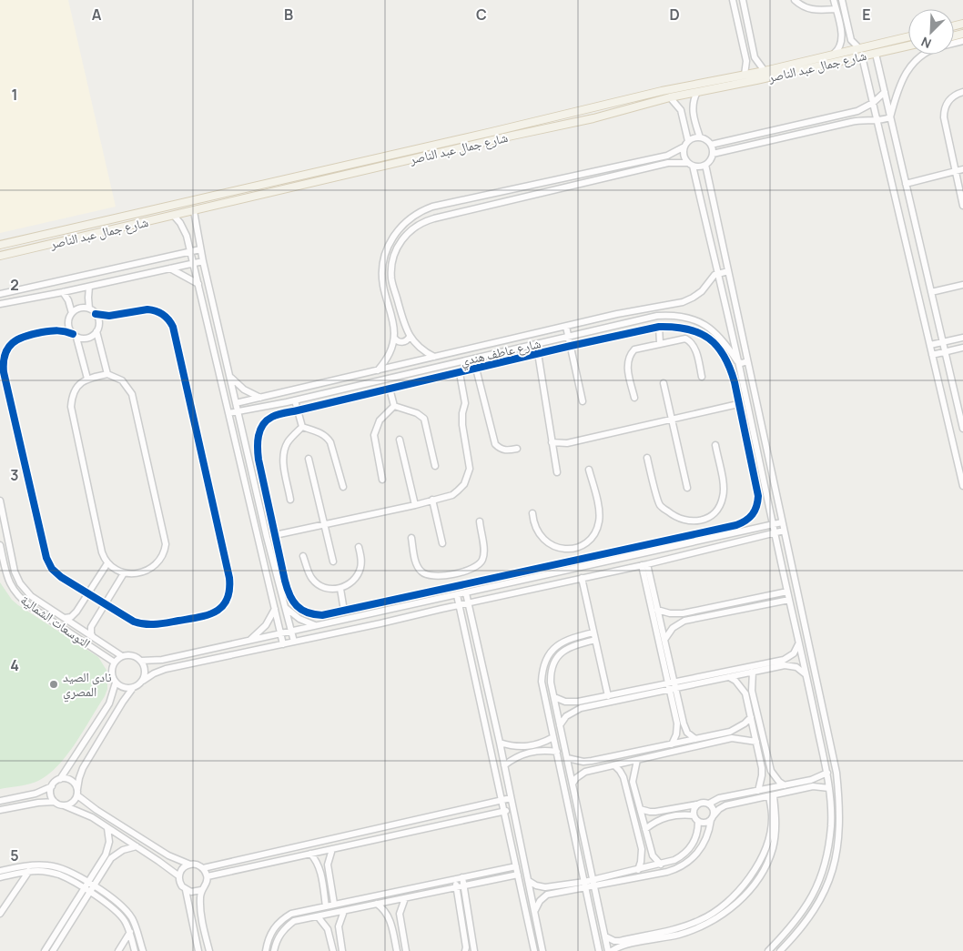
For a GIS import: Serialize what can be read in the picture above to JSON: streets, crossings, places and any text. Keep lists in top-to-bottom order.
{
  "streets": {
    "main road": ["شارع جمال عبد الناصر"],
    "street": ["شارع عاطف هندي", "التوسعات الشمالية"]
  },
  "places": ["نادى الصيد المصري"],
  "north": "bottom left",
  "grid": {
    "columns": [
      "A",
      "B",
      "C",
      "D",
      "E"
    ],
    "rows": [
      "1",
      "2",
      "3",
      "4",
      "5"
    ]
  }
}
